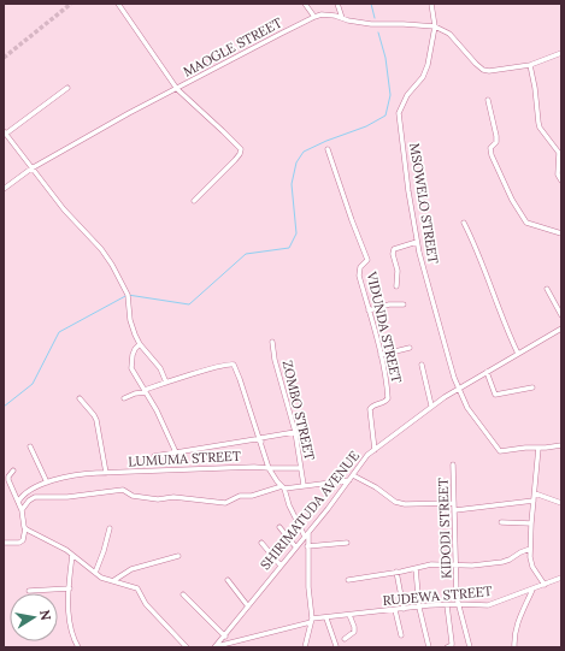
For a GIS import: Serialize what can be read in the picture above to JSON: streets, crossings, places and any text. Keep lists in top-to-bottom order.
{
  "streets": {
    "street": [
      "MAOGLE STREET",
      "MSOWELO STREET",
      "VIDUNDA STREET",
      "ZOMBO STREET",
      "LUMUMA STREET",
      "SHIRIMATUDA AVENUE",
      "KIDODI STREET",
      "RUDEWA STREET"
    ]
  },
  "crossings": [
    ["MAOGLE STREET", "MSOWELO STREET"],
    ["MSOWELO STREET", "SHIRIMATUDA AVENUE"],
    ["VIDUNDA STREET", "SHIRIMATUDA AVENUE"],
    ["ZOMBO STREET", "LUMUMA STREET"],
    ["SHIRIMATUDA AVENUE", "RUDEWA STREET"],
    ["KIDODI STREET", "RUDEWA STREET"]
  ],
  "north": "right"
}
